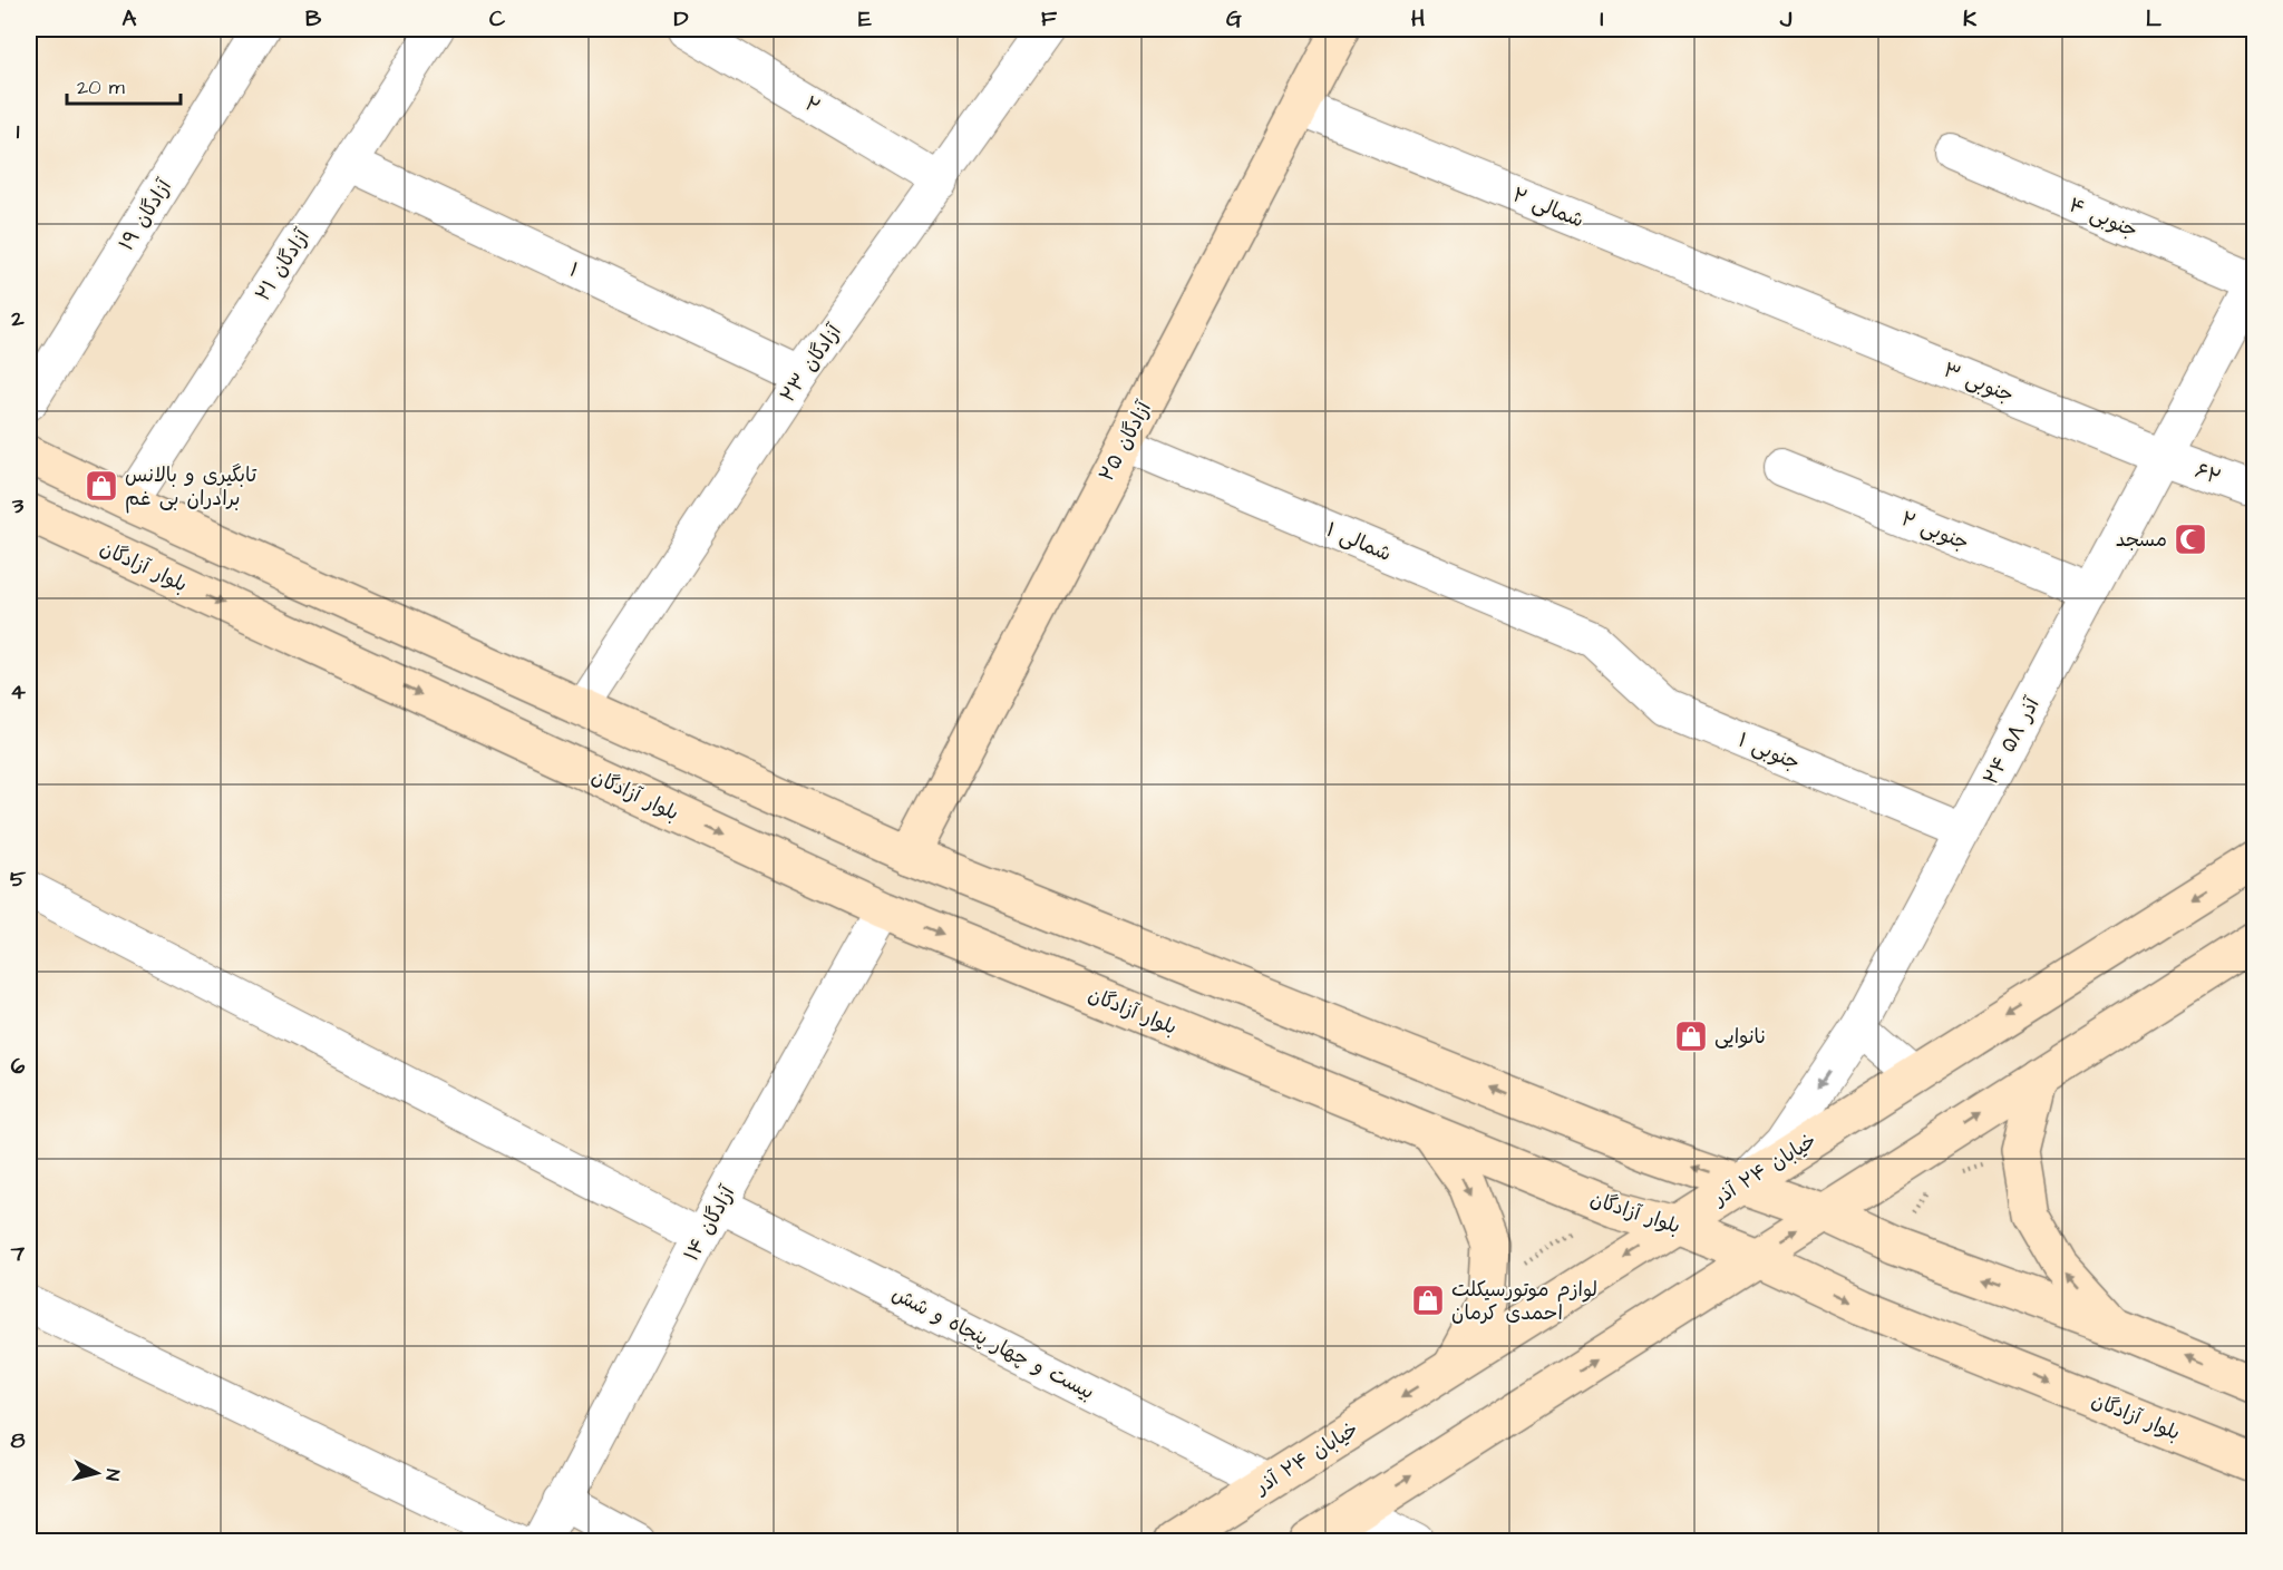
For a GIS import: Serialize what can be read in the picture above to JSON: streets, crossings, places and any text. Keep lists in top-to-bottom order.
{
  "streets": {
    "main road": ["آزادگان ۲۵", "بلوار آزادگان", "خیابان ۲۴ آذر"],
    "street": [
      "۲",
      "۲ شمالی",
      "آزادگان ۱۹",
      "۴ جنوبی",
      "آزادگان ۲۱",
      "۱",
      "آزادگان ۲۳",
      "۳ جنوبی",
      "۶۲",
      "۲ جنوبی",
      "۱ شمالی",
      "۲۴ آذر ۵۸",
      "۱ جنوبی",
      "آزادگان ۱۴",
      "بیست و چهار پنجاه و شش"
    ]
  },
  "crossings": [
    ["۲", "آزادگان ۲۳"],
    ["۲ شمالی", "۳ جنوبی"],
    ["۲ شمالی", "آزادگان ۲۵"],
    ["۴ جنوبی", "۲۴ آذر ۵۸"],
    ["آزادگان ۲۱", "۱"],
    ["۱", "آزادگان ۲۳"],
    ["۳ جنوبی", "۶۲"],
    ["۳ جنوبی", "۲۴ آذر ۵۸"],
    ["آزادگان ۲۵", "۱ شمالی"],
    ["۶۲", "۲۴ آذر ۵۸"],
    ["۲ جنوبی", "۲۴ آذر ۵۸"],
    ["۱ شمالی", "۱ جنوبی"],
    ["بلوار آزادگان", "خیابان ۲۴ آذر"],
    ["بلوار آزادگان", "آزادگان ۱۴"],
    ["۲۴ آذر ۵۸", "۱ جنوبی"],
    ["۲۴ آذر ۵۸", "خیابان ۲۴ آذر"],
    ["خیابان ۲۴ آذر", "بیست و چهار پنجاه و شش"],
    ["آزادگان ۱۴", "بیست و چهار پنجاه و شش"]
  ],
  "places": {
    "shop": ["تابگیری و بالانس برادران بی غم", "نانوایی", "لوازم موتورسیکلت احمدی کرمان"],
    "mosque": ["مسجد"]
  },
  "scale_bar": "20 m",
  "north": "right",
  "grid": {
    "columns": [
      "A",
      "B",
      "C",
      "D",
      "E",
      "F",
      "G",
      "H",
      "I",
      "J",
      "K",
      "L"
    ],
    "rows": [
      "1",
      "2",
      "3",
      "4",
      "5",
      "6",
      "7",
      "8"
    ]
  }
}
